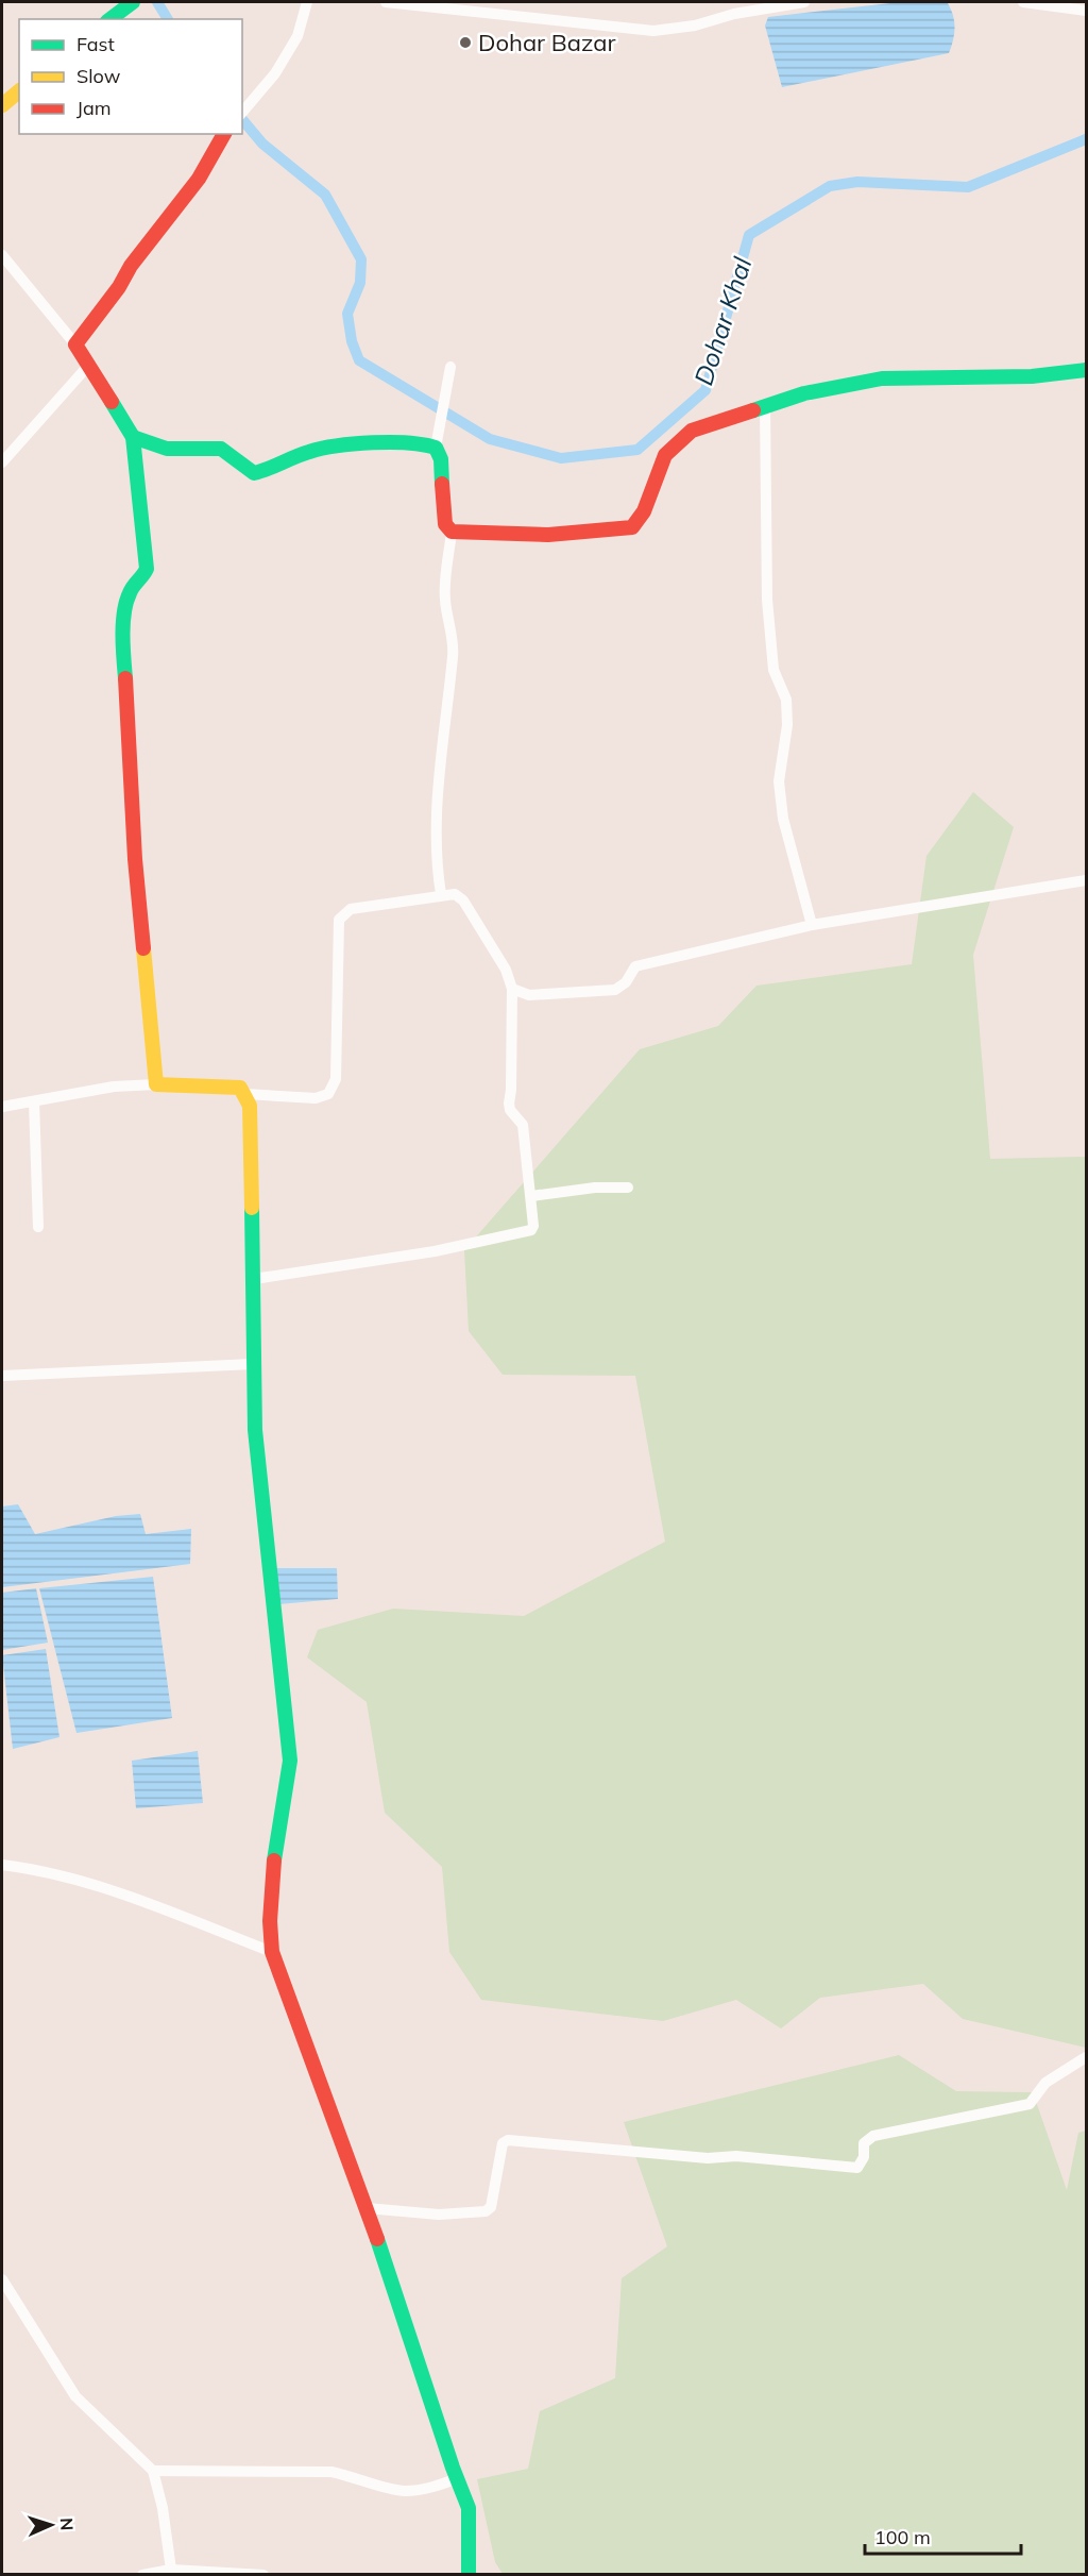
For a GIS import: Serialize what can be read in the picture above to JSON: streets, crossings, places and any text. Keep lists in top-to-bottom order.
{
  "water": ["Dohar Khal"],
  "places": ["Dohar Bazar"],
  "legend": ["Fast", "Slow", "Jam"],
  "scale_bar": "100 m",
  "north": "right"
}
